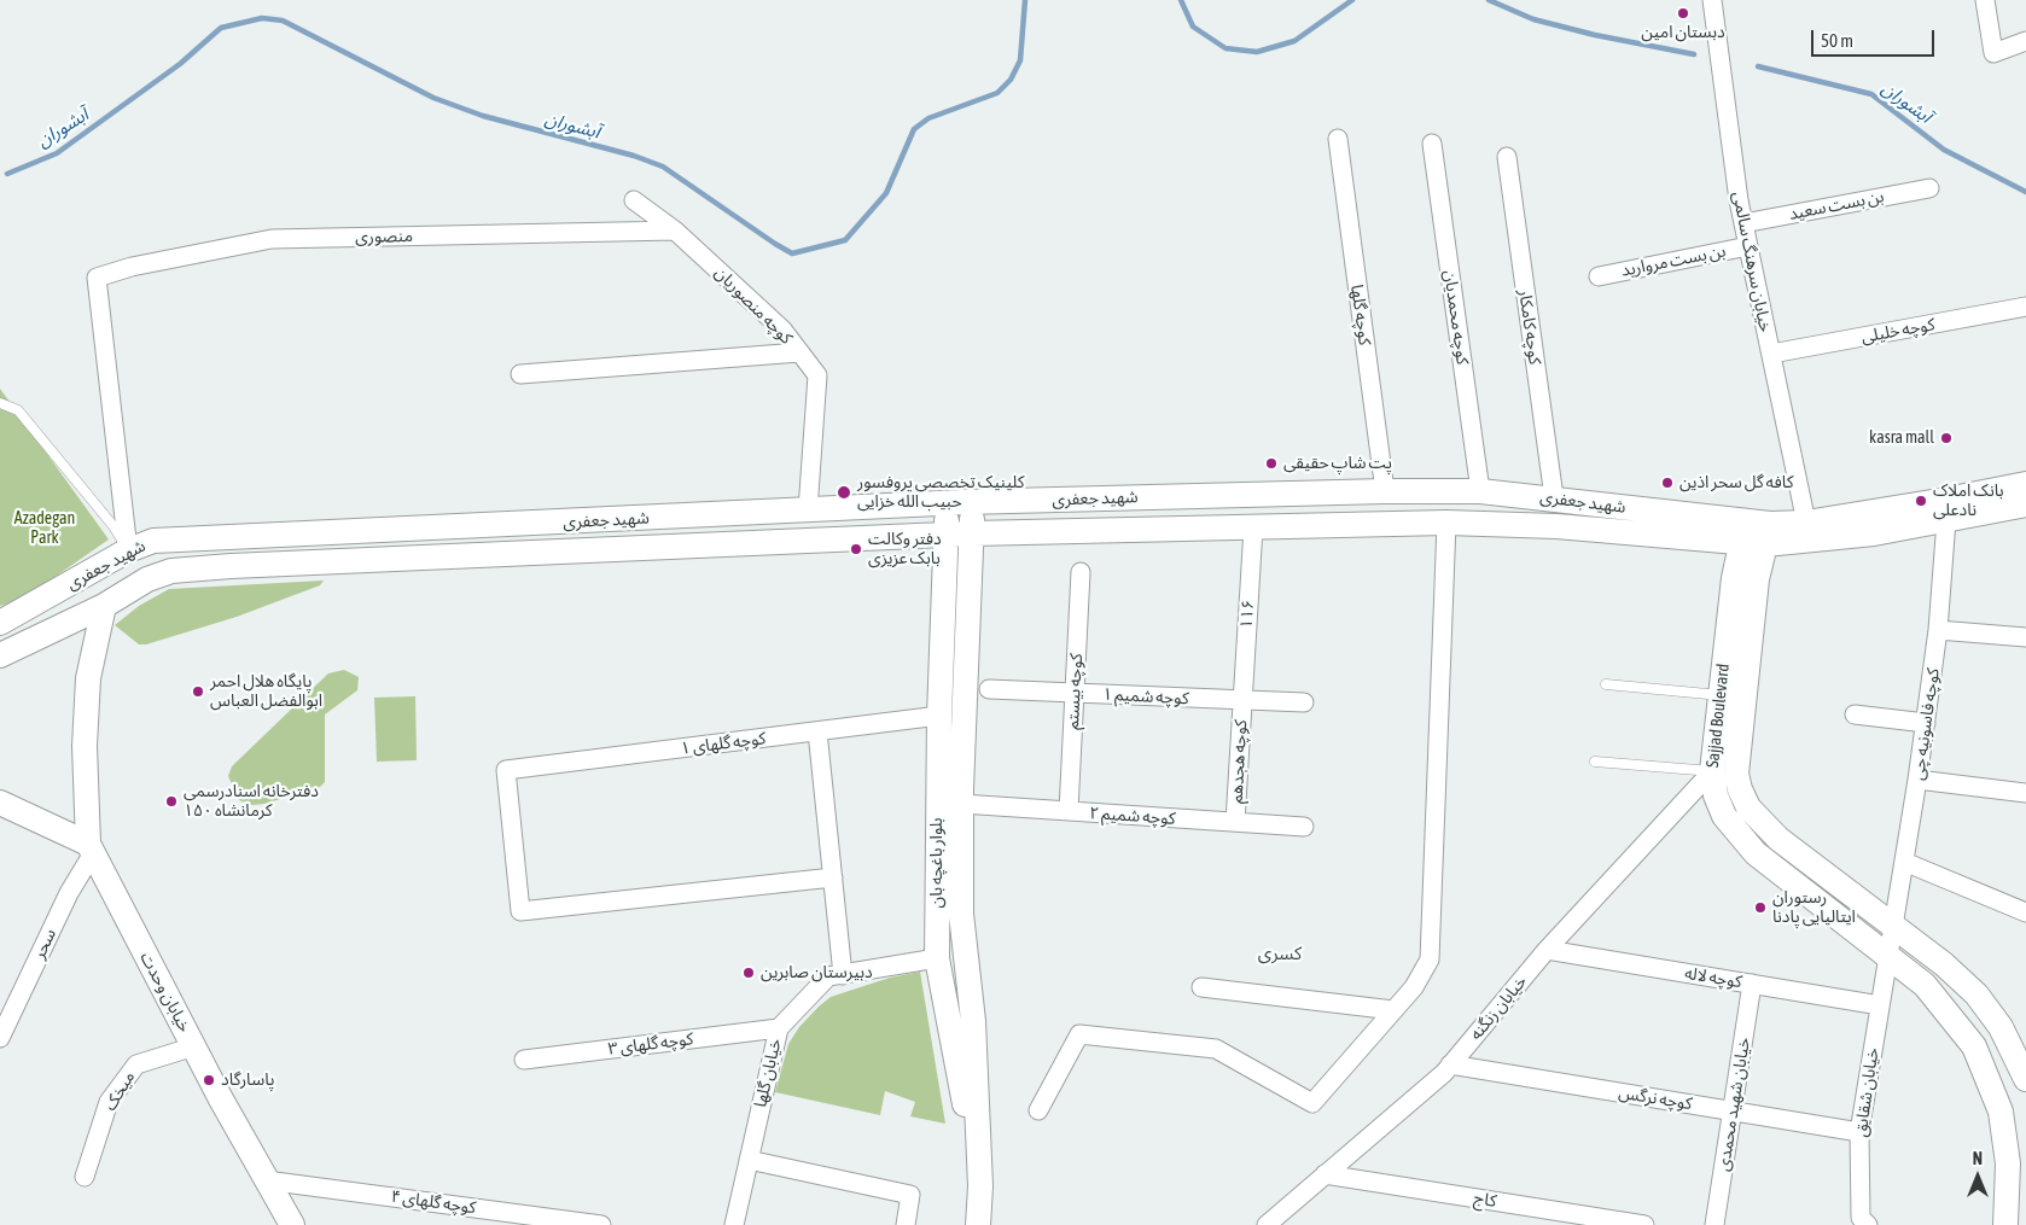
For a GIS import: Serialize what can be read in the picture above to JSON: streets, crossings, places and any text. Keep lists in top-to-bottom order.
{
  "streets": {
    "main road": [
      "شهید جعفری",
      "Sajjad Boulevard",
      "بلوار باغچه بان",
      "خیابان وحدت"
    ],
    "street": [
      "بن بست سعید",
      "منصوری",
      "بن بست مروارید",
      "خیابان سرهنگ سالمی",
      "کوچه منصوریان",
      "کوچه گلها",
      "کوچه محمدیان",
      "کوچه کامکار",
      "کوچه خلیلی",
      "۱۱۶",
      "کوچه بیستم",
      "کوچه شمیم ۱",
      "کوچه فاسونیه چی",
      "کوچه گلهای ۱",
      "کوچه هجدهم",
      "کوچه شمیم ۲",
      "سحر",
      "کوچه لاله",
      "خیابان زنگنه",
      "کوچه گلهای ۳",
      "خیابان گلها",
      "میخک",
      "خیابان شقایق",
      "کوچه نرگس",
      "خیابان شهید محمدی",
      "کاج",
      "کوچه گلهای ۴"
    ]
  },
  "crossings": [
    ["بن بست سعید", "خیابان سرهنگ سالمی"],
    ["منصوری", "کوچه منصوریان"],
    ["منصوری", "شهید جعفری"],
    ["بن بست مروارید", "خیابان سرهنگ سالمی"],
    ["خیابان سرهنگ سالمی", "کوچه خلیلی"],
    ["خیابان سرهنگ سالمی", "شهید جعفری"],
    ["کوچه منصوریان", "شهید جعفری"],
    ["کوچه گلها", "شهید جعفری"],
    ["کوچه محمدیان", "شهید جعفری"],
    ["کوچه کامکار", "شهید جعفری"],
    ["شهید جعفری", "۱۱۶"],
    ["شهید جعفری", "Sajjad Boulevard"],
    ["شهید جعفری", "کوچه فاسونیه چی"],
    ["شهید جعفری", "بلوار باغچه بان"],
    ["۱۱۶", "کوچه شمیم ۱"],
    ["۱۱۶", "کوچه هجدهم"],
    ["کوچه بیستم", "کوچه شمیم ۱"],
    ["کوچه بیستم", "کوچه شمیم ۲"],
    ["کوچه شمیم ۱", "کوچه هجدهم"],
    ["Sajjad Boulevard", "کوچه فاسونیه چی"],
    ["Sajjad Boulevard", "خیابان زنگنه"],
    ["Sajjad Boulevard", "خیابان شقایق"],
    ["کوچه فاسونیه چی", "خیابان شقایق"],
    ["کوچه گلهای ۱", "بلوار باغچه بان"],
    ["کوچه هجدهم", "کوچه شمیم ۲"],
    ["کوچه شمیم ۲", "بلوار باغچه بان"],
    ["بلوار باغچه بان", "خیابان گلها"],
    ["سحر", "خیابان وحدت"],
    ["کوچه لاله", "خیابان زنگنه"],
    ["کوچه لاله", "خیابان شقایق"],
    ["کوچه لاله", "خیابان شهید محمدی"],
    ["خیابان وحدت", "میخک"],
    ["خیابان وحدت", "کوچه گلهای ۴"],
    ["خیابان زنگنه", "کوچه نرگس"],
    ["خیابان زنگنه", "کاج"],
    ["کوچه گلهای ۳", "خیابان گلها"],
    ["خیابان شقایق", "کوچه نرگس"],
    ["کوچه نرگس", "خیابان شهید محمدی"]
  ],
  "districts": ["کسری"],
  "water": ["آبشوران"],
  "parks": ["Azadegan Park"],
  "places": [
    "دبستان امین",
    "kasra mall",
    "پت شاپ حقیقی",
    "کافه گل سحر اذین",
    "کلینیک تخصصی پروفسور حبیب الله خزایی",
    "بانک املاک نادعلی",
    "دفتر وکالت بابک عزیزی",
    "پایگاه هلال احمر ابوالفضل العباس",
    "دفترخانه اسنادرسمی ۱۵۰ کرمانشاه",
    "رستوران ایتالیایی پادنا",
    "دبیرستان صابرین",
    "پاسارگاد"
  ],
  "scale_bar": "50 m",
  "north": "top"
}
